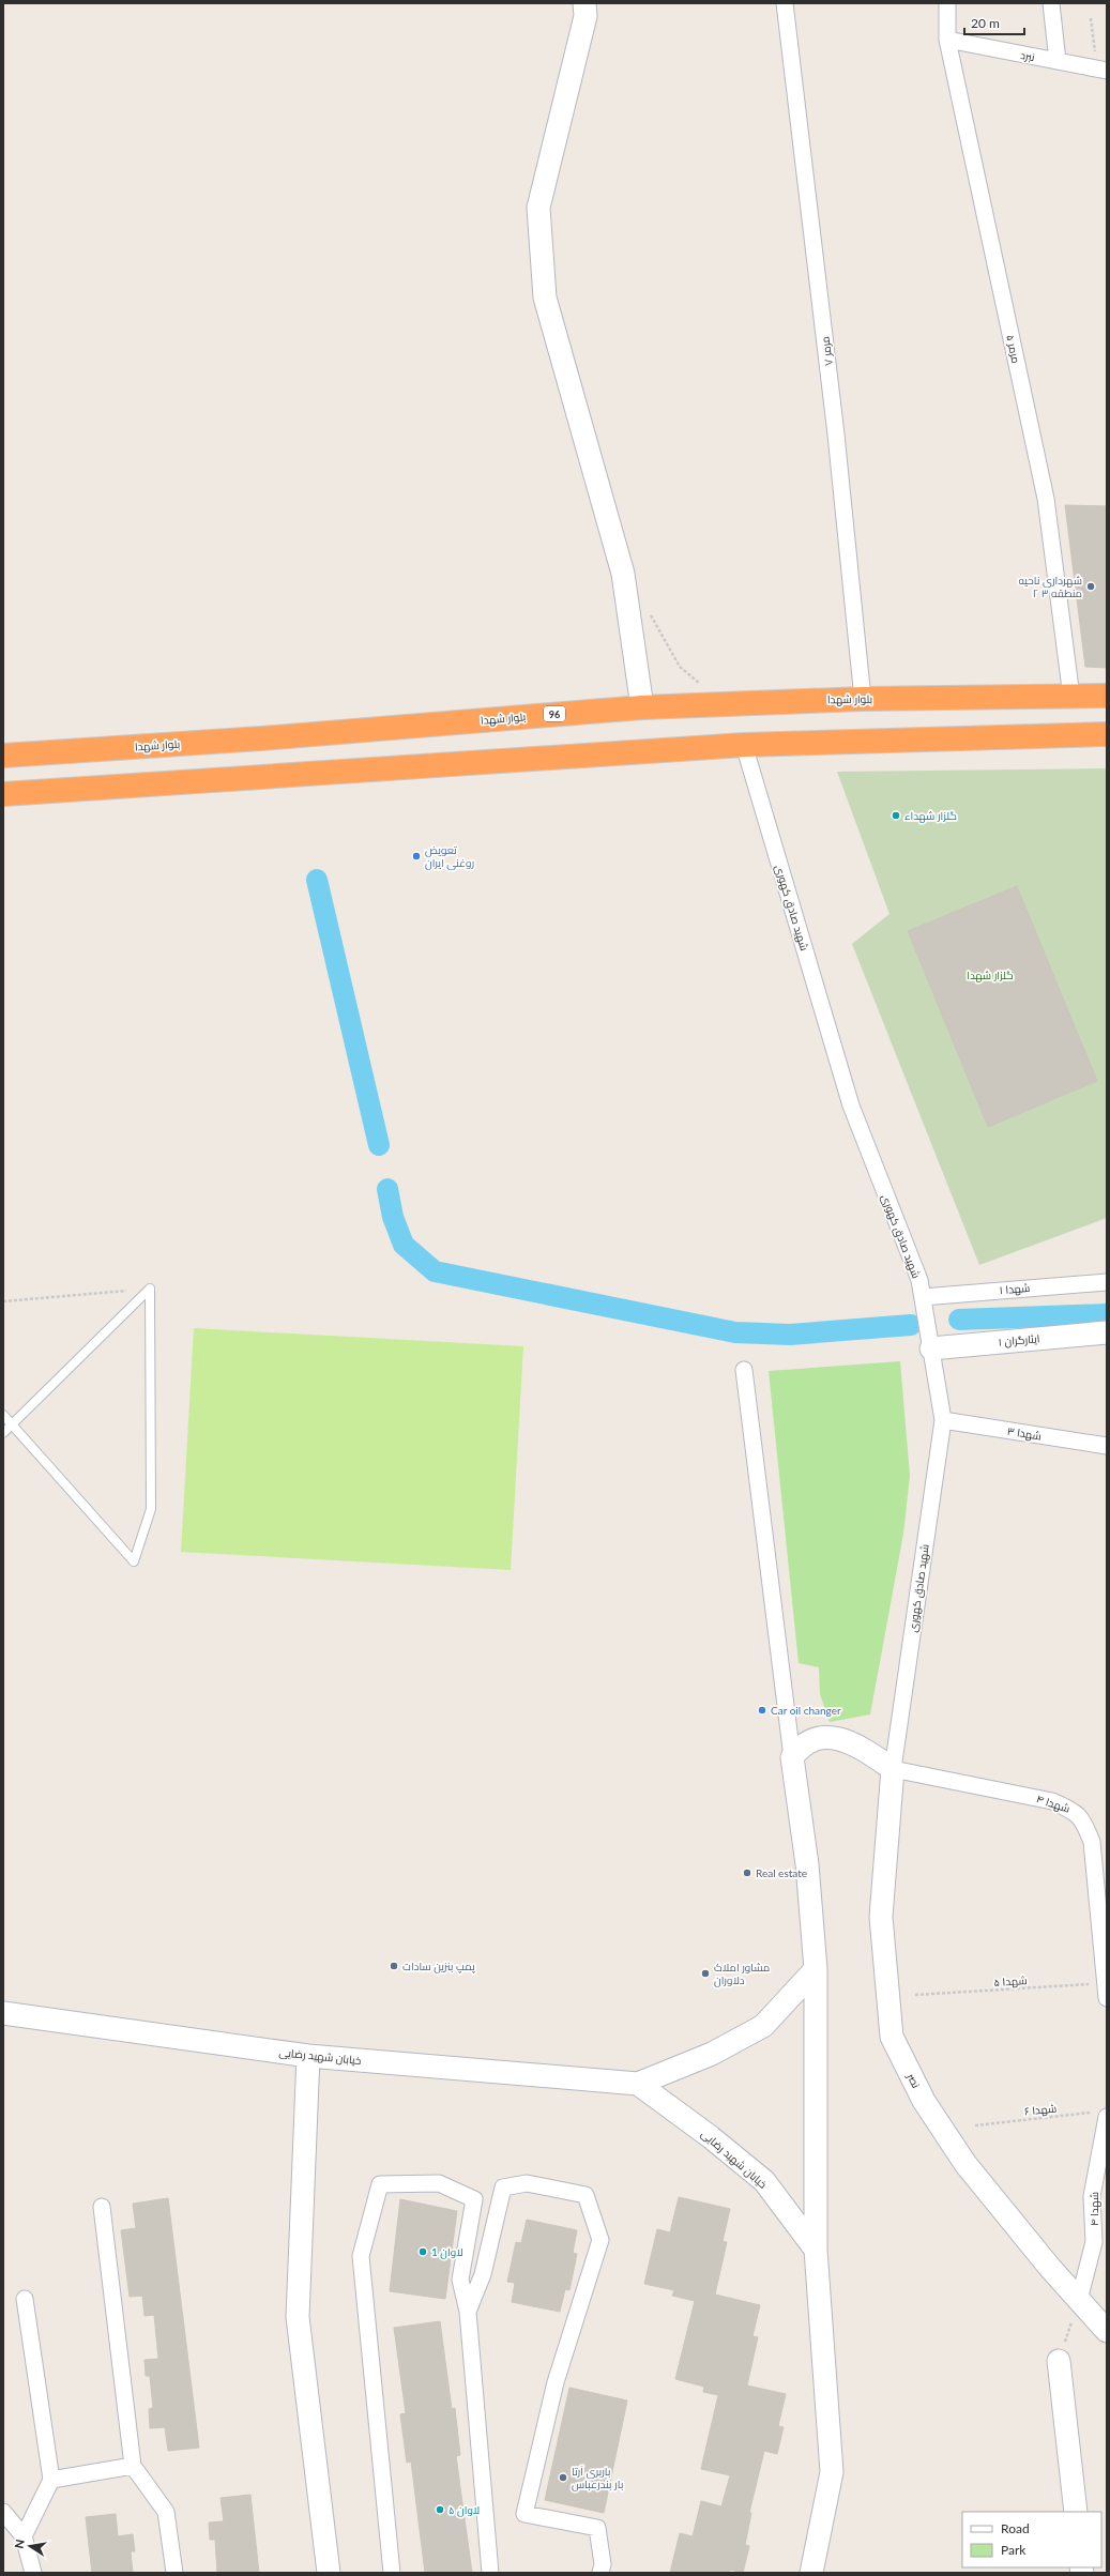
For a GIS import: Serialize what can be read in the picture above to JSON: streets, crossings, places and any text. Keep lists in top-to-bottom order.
{
  "streets": {
    "highway": ["بلوار شهدا", "96"],
    "street": [
      "نبرد",
      "مرمر ۵",
      "مرمر ۷",
      "شهید صادق کهوری",
      "شهدا ۱",
      "ایثارگران ۱",
      "شهدا ۳",
      "شهدا ۴",
      "خیابان شهید رضایی",
      "نصر"
    ],
    "path": ["شهدا ۵", "شهدا ۶"]
  },
  "crossings": [
    ["نبرد", "مرمر ۵"],
    ["مرمر ۵", "بلوار شهدا"],
    ["مرمر ۷", "بلوار شهدا"],
    ["شهید صادق کهوری", "شهدا ۱"],
    ["شهید صادق کهوری", "ایثارگران ۱"],
    ["شهید صادق کهوری", "شهدا ۳"],
    ["شهید صادق کهوری", "شهدا ۴"],
    ["شهید صادق کهوری", "نصر"],
    ["شهدا ۴", "شهدا ۵"],
    ["شهدا ۴", "نصر"],
    ["شهدا ۴", "شهدا ۶"]
  ],
  "parks": ["گلزار شهدا"],
  "places": [
    "شهرداری ناحیه ۲ منطقه ۳",
    "گلزار شهداء",
    "تعویض روغنی ایران",
    "Car oil changer",
    "Real estate",
    "پمپ بنزین سادات",
    "مشاور املاک دلاوران",
    "لاوان 1",
    "باربری آرتا بار بندرعباس",
    "لاوان ۵"
  ],
  "legend": ["Road", "Park"],
  "scale_bar": "20 m",
  "north": "left"
}
